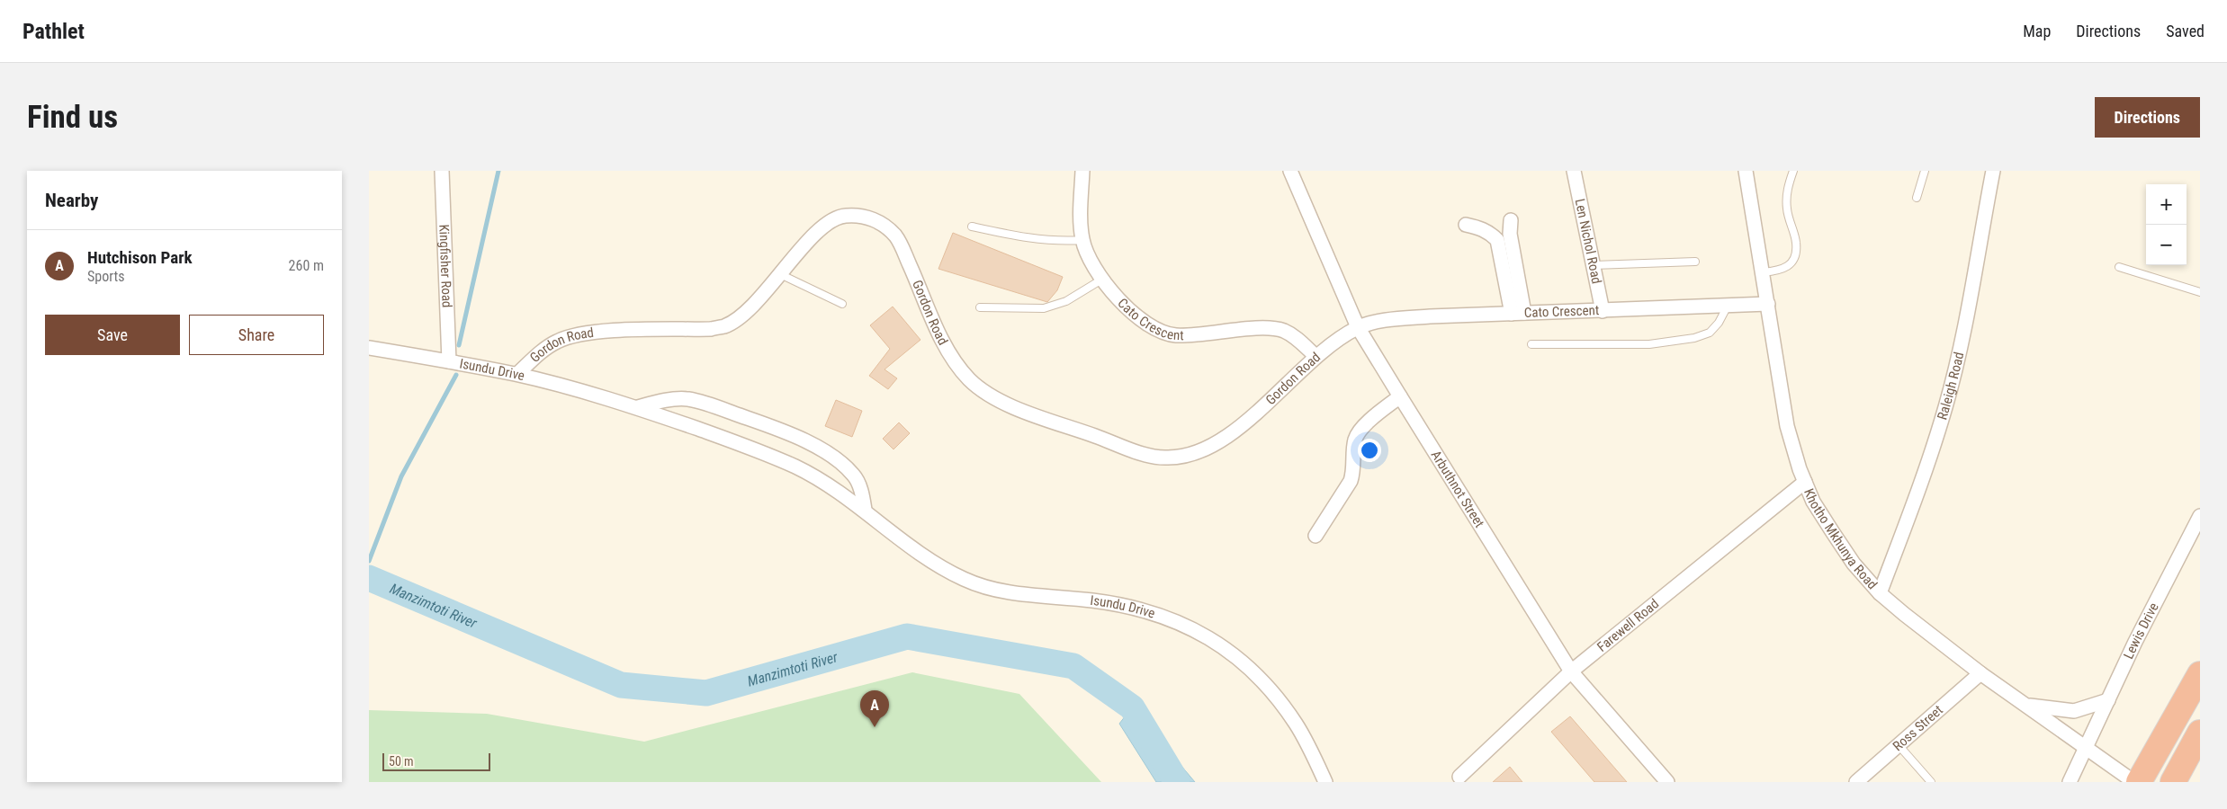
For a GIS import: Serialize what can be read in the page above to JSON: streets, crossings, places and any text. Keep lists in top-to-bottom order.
{
  "streets": {
    "street": [
      "Len Nichol Road",
      "Kingfisher Road",
      "Cato Crescent",
      "Gordon Road",
      "Isundu Drive",
      "Raleigh Road",
      "Arbuthnot Street",
      "Khotho Mkhunya Road",
      "Farewell Road",
      "Lewis Drive",
      "Ross Street"
    ]
  },
  "crossings": [
    ["Len Nichol Road", "Cato Crescent"],
    ["Kingfisher Road", "Isundu Drive"],
    ["Cato Crescent", "Gordon Road"],
    ["Cato Crescent", "Arbuthnot Street"],
    ["Cato Crescent", "Khotho Mkhunya Road"],
    ["Gordon Road", "Isundu Drive"],
    ["Gordon Road", "Arbuthnot Street"],
    ["Raleigh Road", "Khotho Mkhunya Road"],
    ["Arbuthnot Street", "Farewell Road"],
    ["Khotho Mkhunya Road", "Farewell Road"],
    ["Khotho Mkhunya Road", "Lewis Drive"],
    ["Khotho Mkhunya Road", "Ross Street"]
  ],
  "water": ["Manzimtoti River"],
  "scale_bar": "50 m",
  "page": {
    "header": "Pathlet",
    "nav": ["Map", "Directions", "Saved"],
    "buttons": [
      "Directions",
      ["Save", "Share"]
    ],
    "title": "Find us",
    "heading": "Nearby",
    "map_buttons": ["+", "−"],
    "list": [
      {
        "mark": "A",
        "name": "Hutchison Park",
        "note": "Sports",
        "value": "260 m"
      }
    ],
    "pins": "A",
    "scale": "50 m"
  }
}
